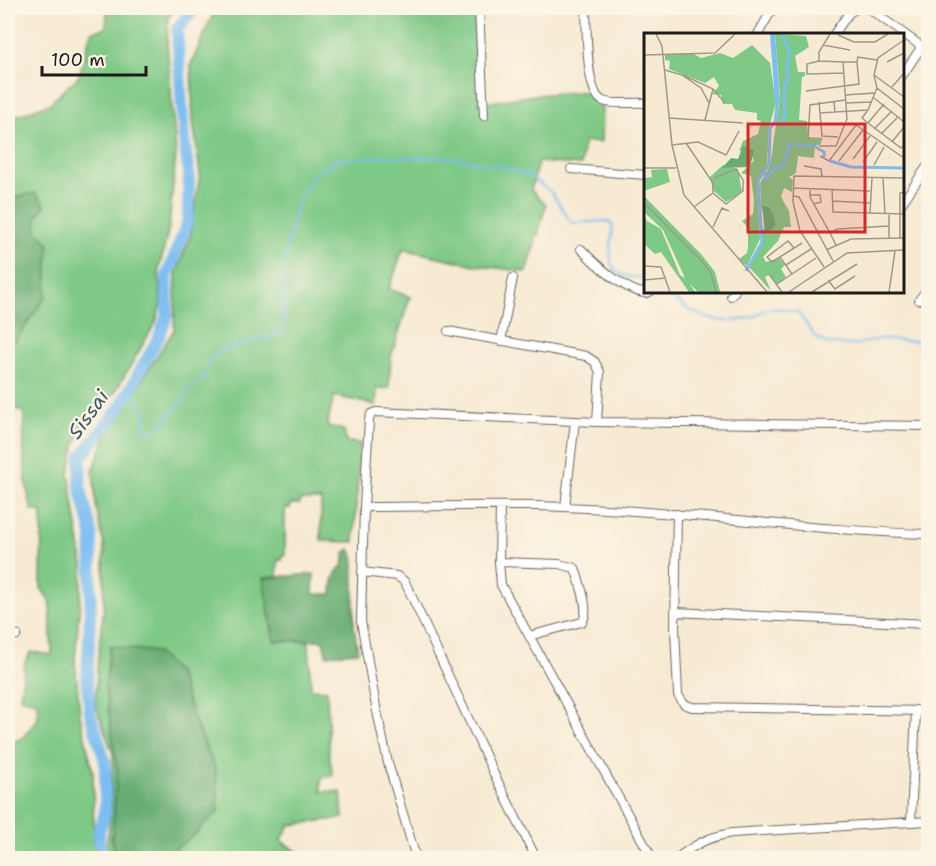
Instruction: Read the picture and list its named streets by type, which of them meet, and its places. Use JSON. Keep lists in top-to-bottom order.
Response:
{
  "water": ["Sissai"],
  "scale_bar": "100 m"
}
